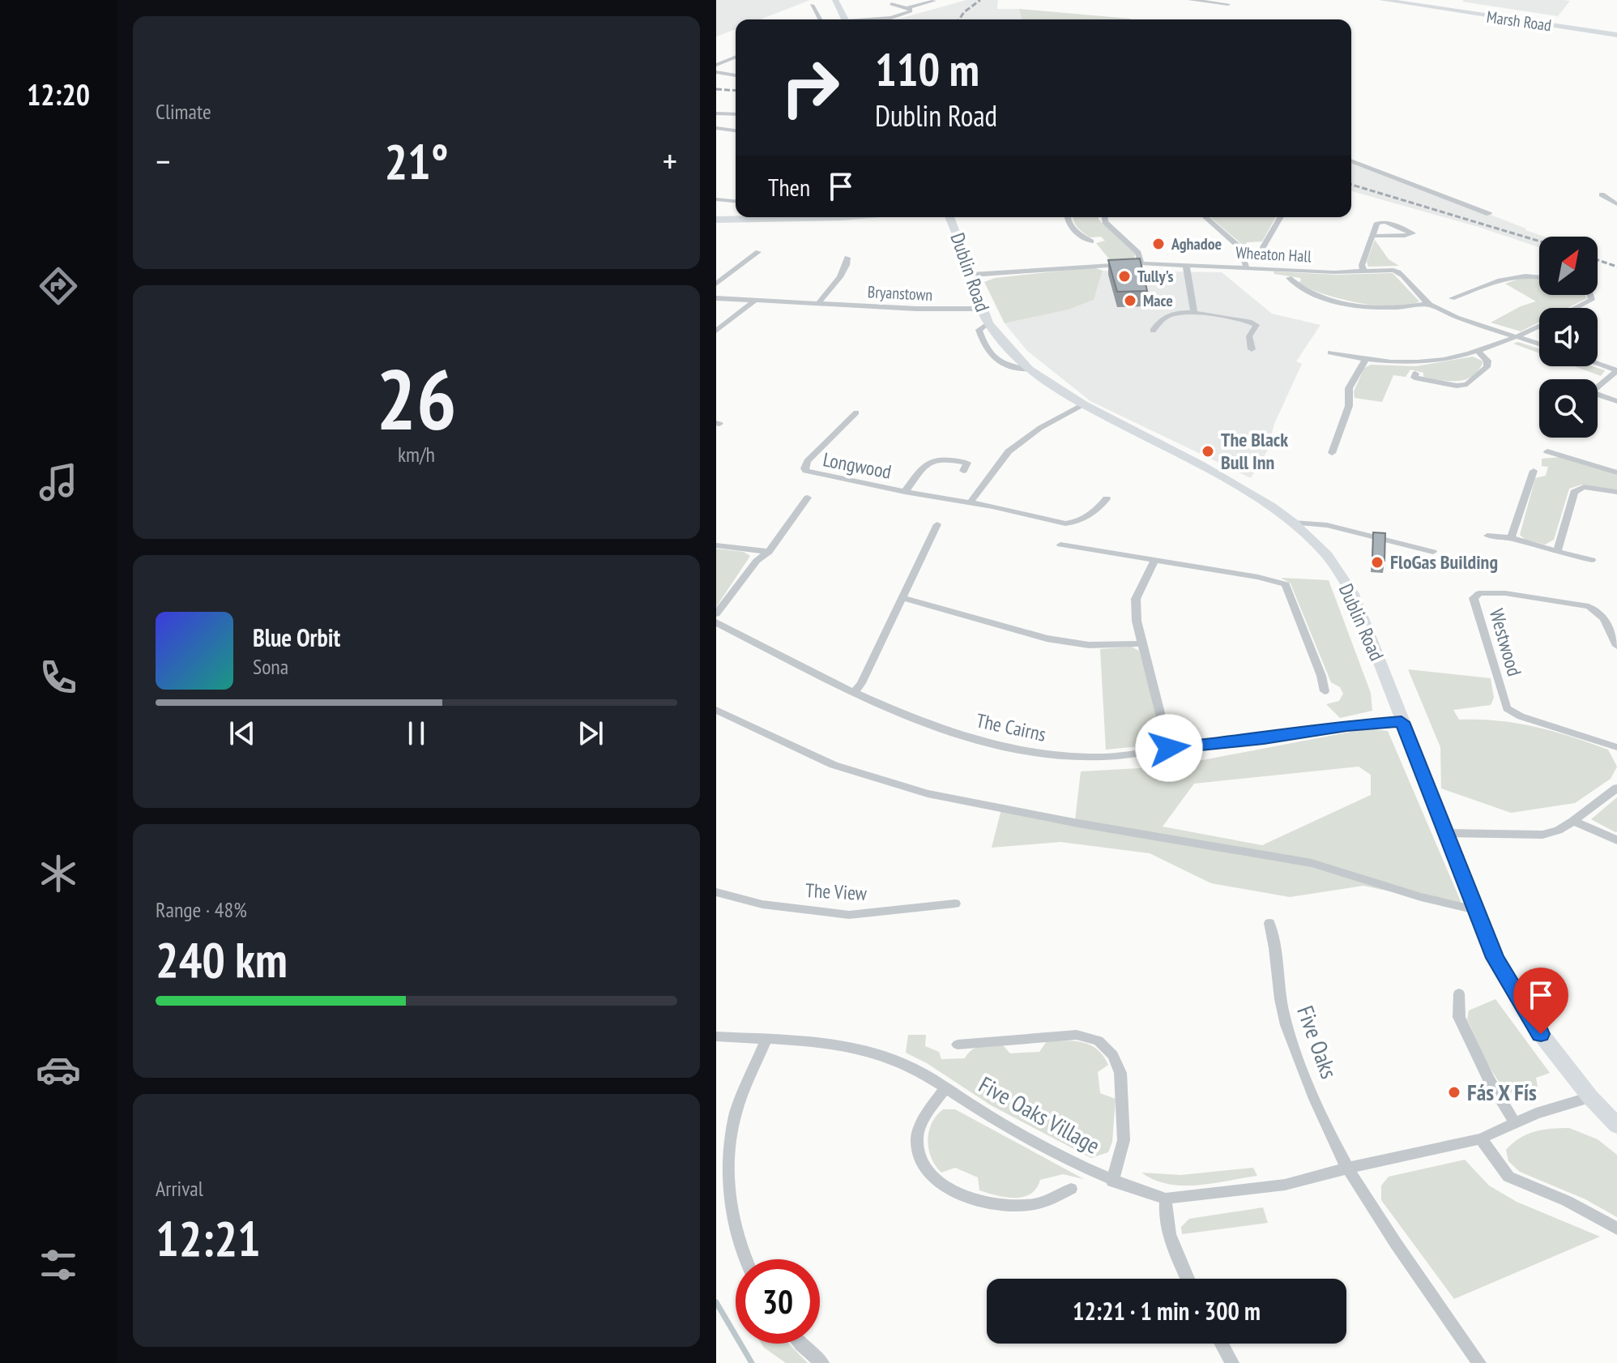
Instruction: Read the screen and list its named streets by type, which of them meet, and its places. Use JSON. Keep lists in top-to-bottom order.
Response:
{
  "streets": {
    "main road": ["Marsh Road", "Dublin Road"],
    "street": [
      "Wheaton Hall",
      "Bryanstown",
      "Longwood",
      "Westwood",
      "The Cairns",
      "The View",
      "Five Oaks",
      "Five Oaks Village"
    ]
  },
  "crossings": [
    ["Wheaton Hall", "Dublin Road"],
    ["Dublin Road", "Bryanstown"],
    ["Dublin Road", "The Cairns"]
  ],
  "places": [
    "Aghadoe",
    "Tully's",
    "Mace",
    "The Black Bull Inn",
    "FloGas Building",
    "Fás X Fís"
  ],
  "north": "top right",
  "page": {
    "tabs": "12:20",
    "tile": [
      "Climate",
      ["26", "km/h"],
      ["Range · 48%", "240 km"],
      ["Arrival", "12:21"]
    ],
    "turn": ["110 m", "Dublin Road"],
    "heat": ["−", "21°", "+"],
    "then": "Then",
    "song": ["Blue Orbit", "Sona"],
    "limit": "30",
    "trip": "12:21 · 1 min · 300 m"
  }
}
